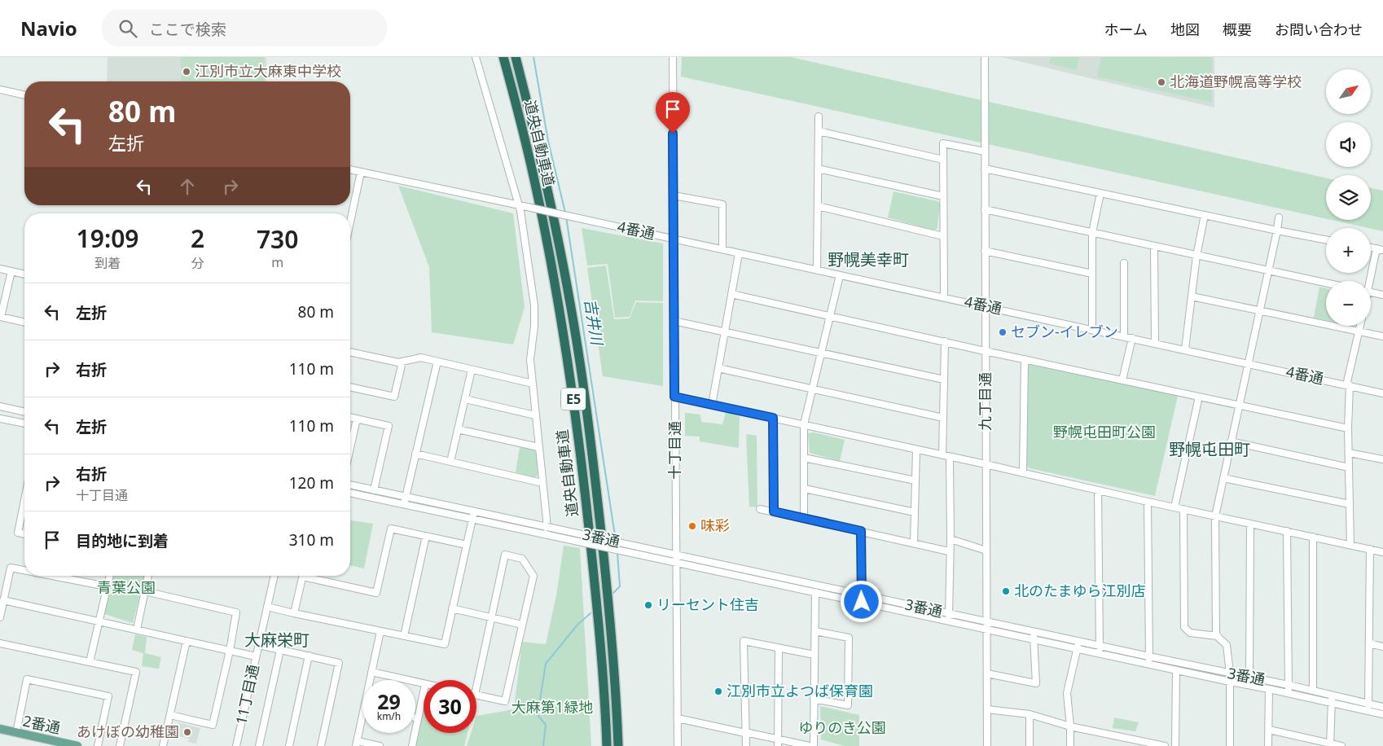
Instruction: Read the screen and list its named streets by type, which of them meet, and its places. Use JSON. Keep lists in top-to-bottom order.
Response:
{
  "streets": {
    "highway": ["道央自動車道", "E5"],
    "main road": ["2番通"],
    "street": [
      "4番通",
      "九丁目通",
      "十丁目通",
      "3番通",
      "11丁目通"
    ]
  },
  "crossings": [
    ["4番通", "九丁目通"],
    ["4番通", "十丁目通"],
    ["九丁目通", "3番通"],
    ["十丁目通", "3番通"]
  ],
  "districts": ["野幌美幸町", "野幌屯田町", "大麻栄町"],
  "water": ["吉井川"],
  "parks": [
    "野幌屯田町公園",
    "青葉公園",
    "大麻第1緑地",
    "ゆりのき公園"
  ],
  "places": [
    "江別市立大麻東中学校",
    "北海道野幌高等学校",
    "セブン-イレブン",
    "味彩",
    "北のたまゆら江別店",
    "リーセント住吉",
    "江別市立よつば保育園",
    "あけぼの幼稚園"
  ],
  "north": "top right",
  "page": {
    "header": "Navio",
    "search": "ここで検索",
    "nav": [
      "ホーム",
      "地図",
      "概要",
      "お問い合わせ"
    ],
    "map_buttons": ["+", "−"],
    "turn": ["80 m", "左折"],
    "eta": [
      "19:09",
      "到着",
      "2",
      "分",
      "730",
      "m"
    ],
    "list": [
      {
        "name": "左折",
        "value": "80 m"
      },
      {
        "name": "右折",
        "value": "110 m"
      },
      {
        "name": "左折",
        "value": "110 m"
      },
      {
        "name": "右折",
        "note": "十丁目通",
        "value": "120 m"
      },
      {
        "name": "目的地に到着",
        "value": "310 m"
      }
    ],
    "speed": "29 km/h",
    "limit": "30"
  }
}
